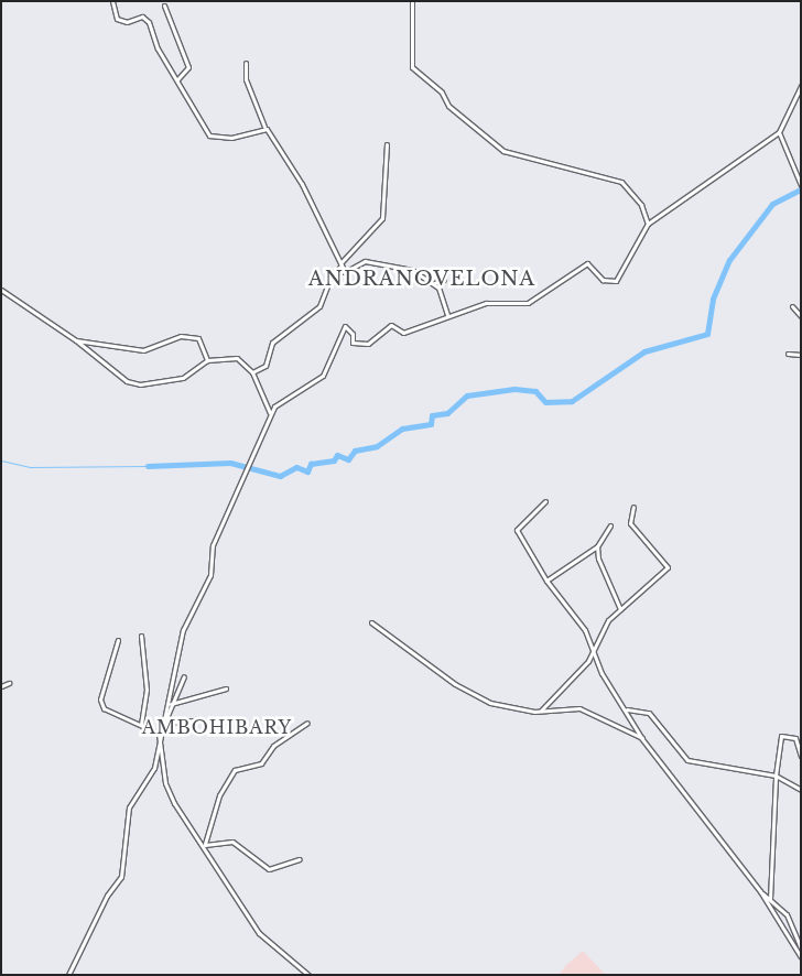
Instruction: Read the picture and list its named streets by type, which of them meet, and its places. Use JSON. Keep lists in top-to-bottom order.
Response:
{
  "districts": ["ANDRANOVELONA", "AMBOHIBARY"]
}
